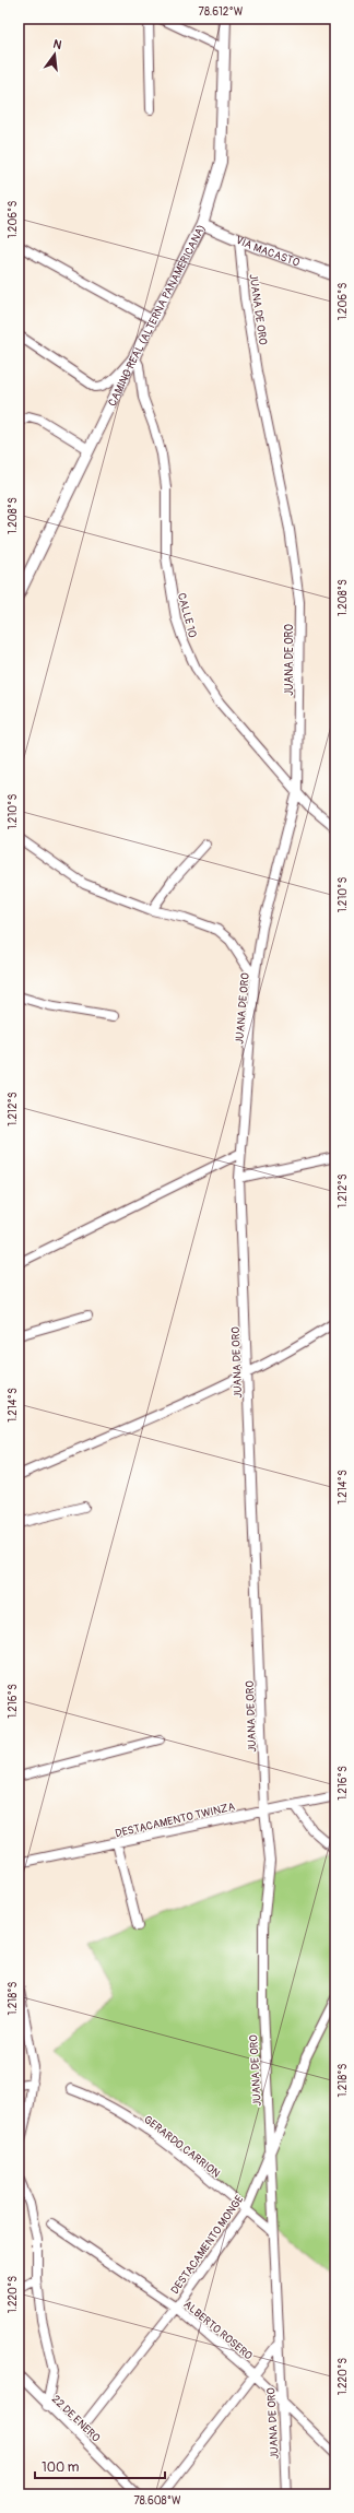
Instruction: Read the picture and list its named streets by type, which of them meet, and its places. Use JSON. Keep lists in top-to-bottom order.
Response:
{
  "streets": {
    "street": [
      "VIA MACASTO",
      "JUANA DE ORO",
      "CAMINO REAL (ALTERNA PANAMERICANA)",
      "CALLE 10",
      "DESTACAMENTO TWINZA",
      "GERARDO CARRION",
      "DESTACAMENTO MONGE",
      "ALBERTO ROSERO",
      "22 DE ENERO"
    ]
  },
  "crossings": [
    ["VIA MACASTO", "JUANA DE ORO"],
    ["VIA MACASTO", "CAMINO REAL (ALTERNA PANAMERICANA)"],
    ["JUANA DE ORO", "CALLE 10"],
    ["JUANA DE ORO", "DESTACAMENTO TWINZA"],
    ["JUANA DE ORO", "GERARDO CARRION"],
    ["JUANA DE ORO", "DESTACAMENTO MONGE"],
    ["JUANA DE ORO", "ALBERTO ROSERO"],
    ["CAMINO REAL (ALTERNA PANAMERICANA)", "CALLE 10"],
    ["GERARDO CARRION", "DESTACAMENTO MONGE"],
    ["DESTACAMENTO MONGE", "ALBERTO ROSERO"],
    ["DESTACAMENTO MONGE", "22 DE ENERO"]
  ],
  "scale_bar": "100 m",
  "north": "top",
  "coordinates": [
    "78.612°W",
    "1.206°S",
    "1.208°S",
    "1.210°S",
    "1.212°S",
    "1.214°S",
    "1.216°S",
    "1.218°S",
    "1.220°S",
    "78.608°W"
  ]
}
